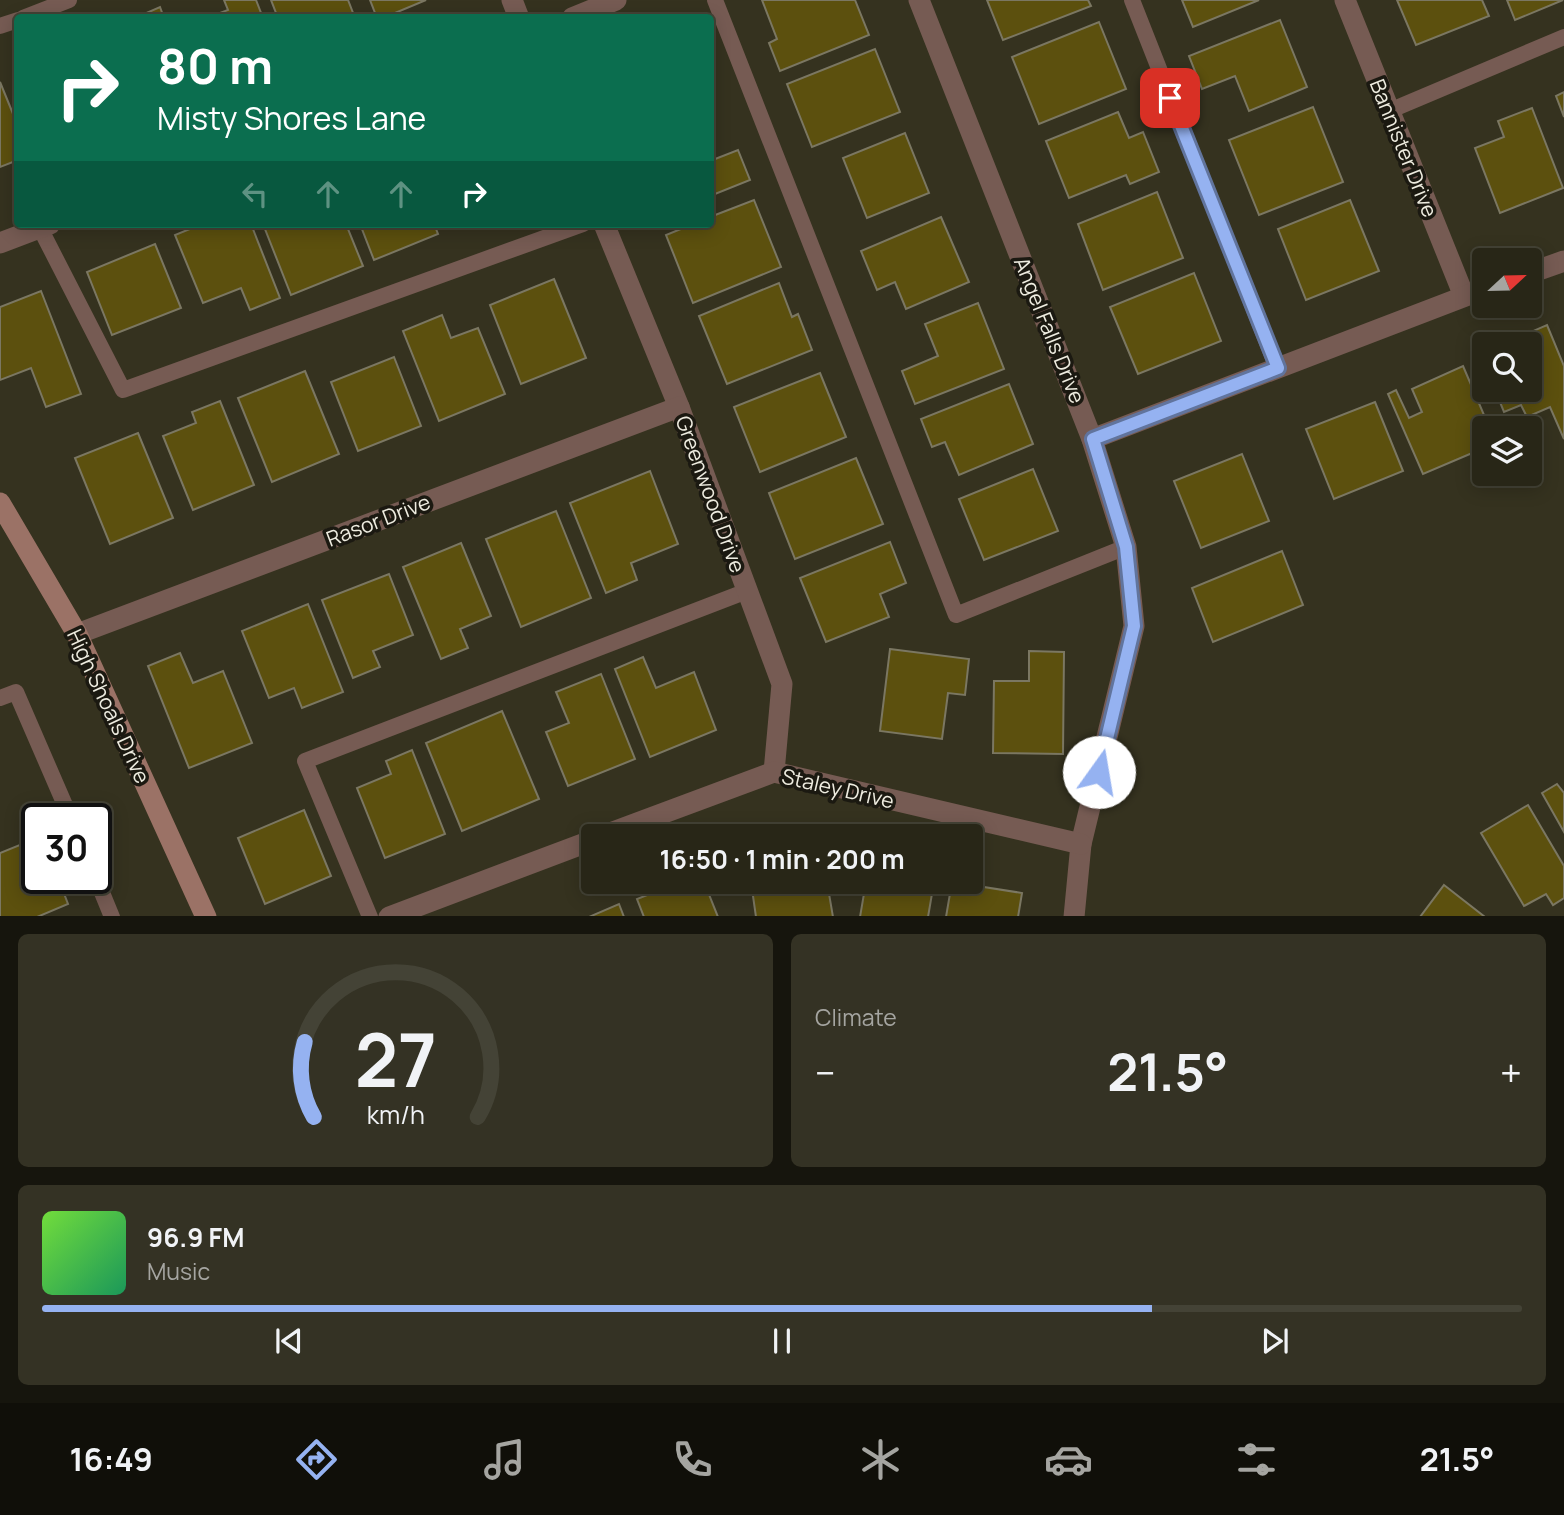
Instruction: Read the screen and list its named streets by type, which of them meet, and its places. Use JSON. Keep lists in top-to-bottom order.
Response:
{
  "streets": {
    "street": [
      "Bannister Drive",
      "Angel Falls Drive",
      "Greenwood Drive",
      "Rasor Drive",
      "High Shoals Drive",
      "Staley Drive"
    ]
  },
  "crossings": [
    ["Angel Falls Drive", "Staley Drive"],
    ["Greenwood Drive", "Rasor Drive"],
    ["Greenwood Drive", "Staley Drive"],
    ["Rasor Drive", "High Shoals Drive"]
  ],
  "north": "right",
  "page": {
    "turn": ["80 m", "Misty Shores Lane"],
    "limit": "30",
    "trip": "16:50 · 1 min · 200 m",
    "tile": "Climate",
    "heat": ["−", "21.5°", "+"],
    "song": ["96.9 FM", "Music"],
    "tabs": ["16:49", "21.5°"],
    "gauge": ["27", "km/h"]
  }
}
